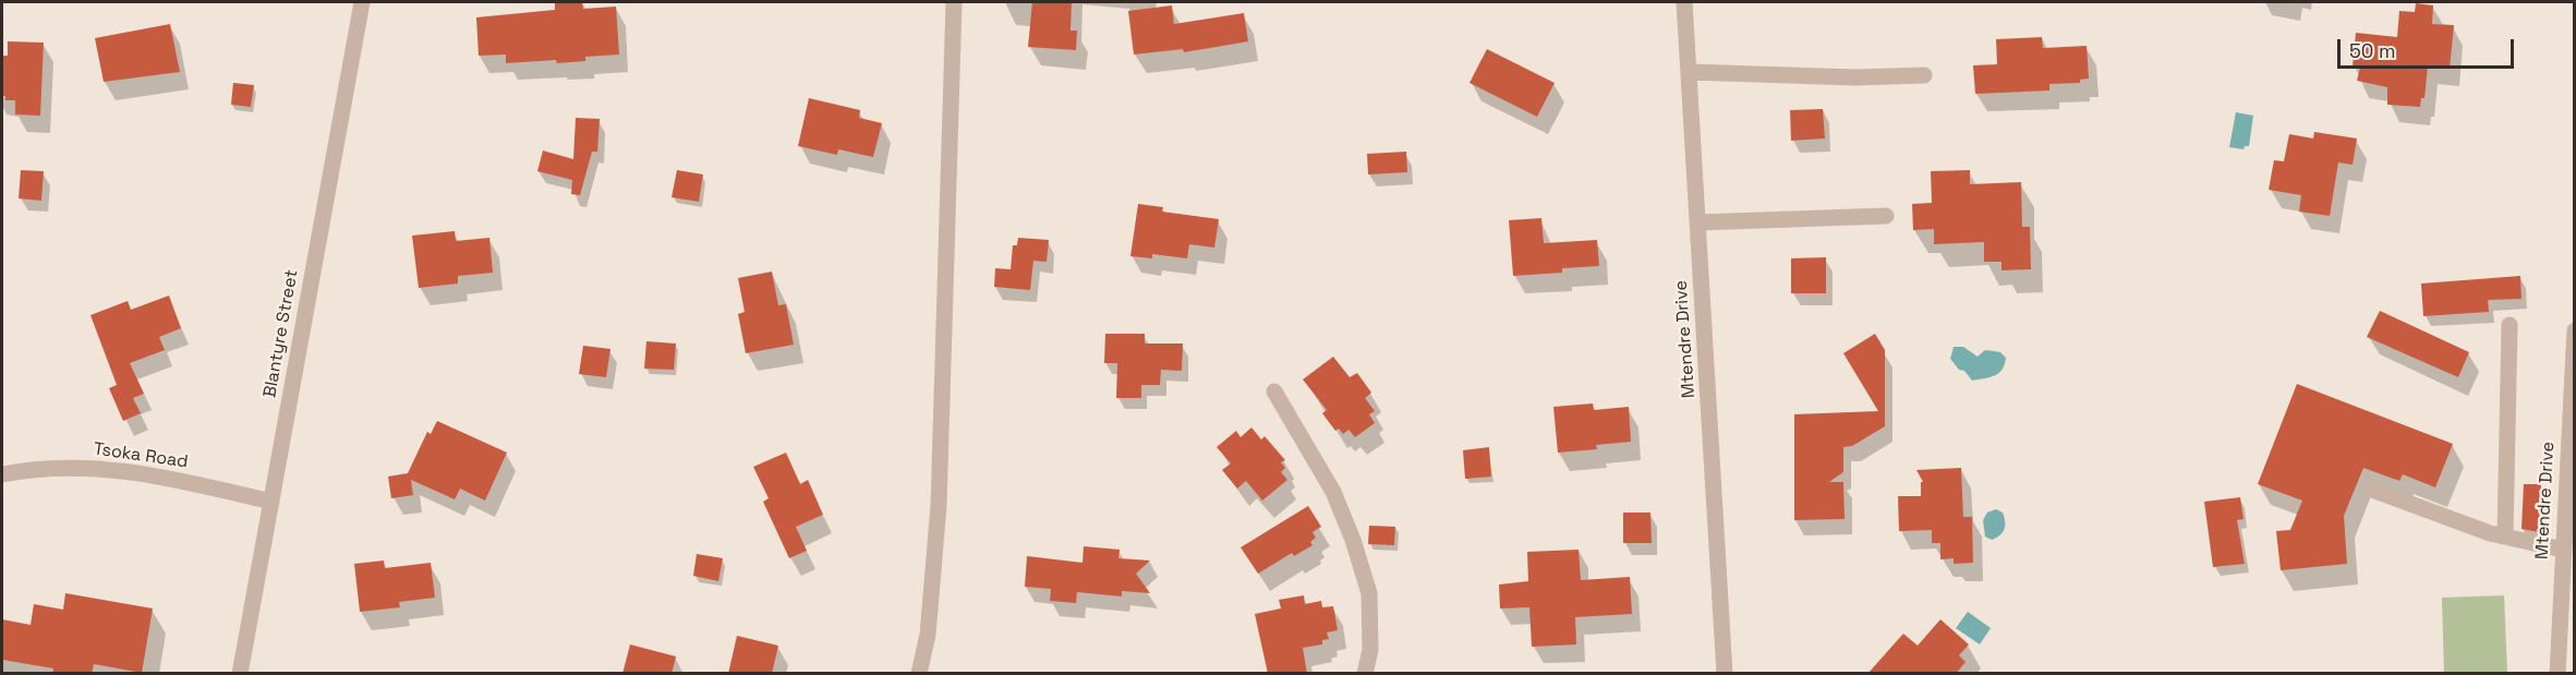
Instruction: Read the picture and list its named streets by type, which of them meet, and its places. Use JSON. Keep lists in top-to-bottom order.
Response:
{
  "streets": {
    "street": ["Blantyre Street", "Mtendre Drive", "Tsoka Road"]
  },
  "crossings": [
    ["Blantyre Street", "Tsoka Road"]
  ],
  "scale_bar": "50 m"
}
